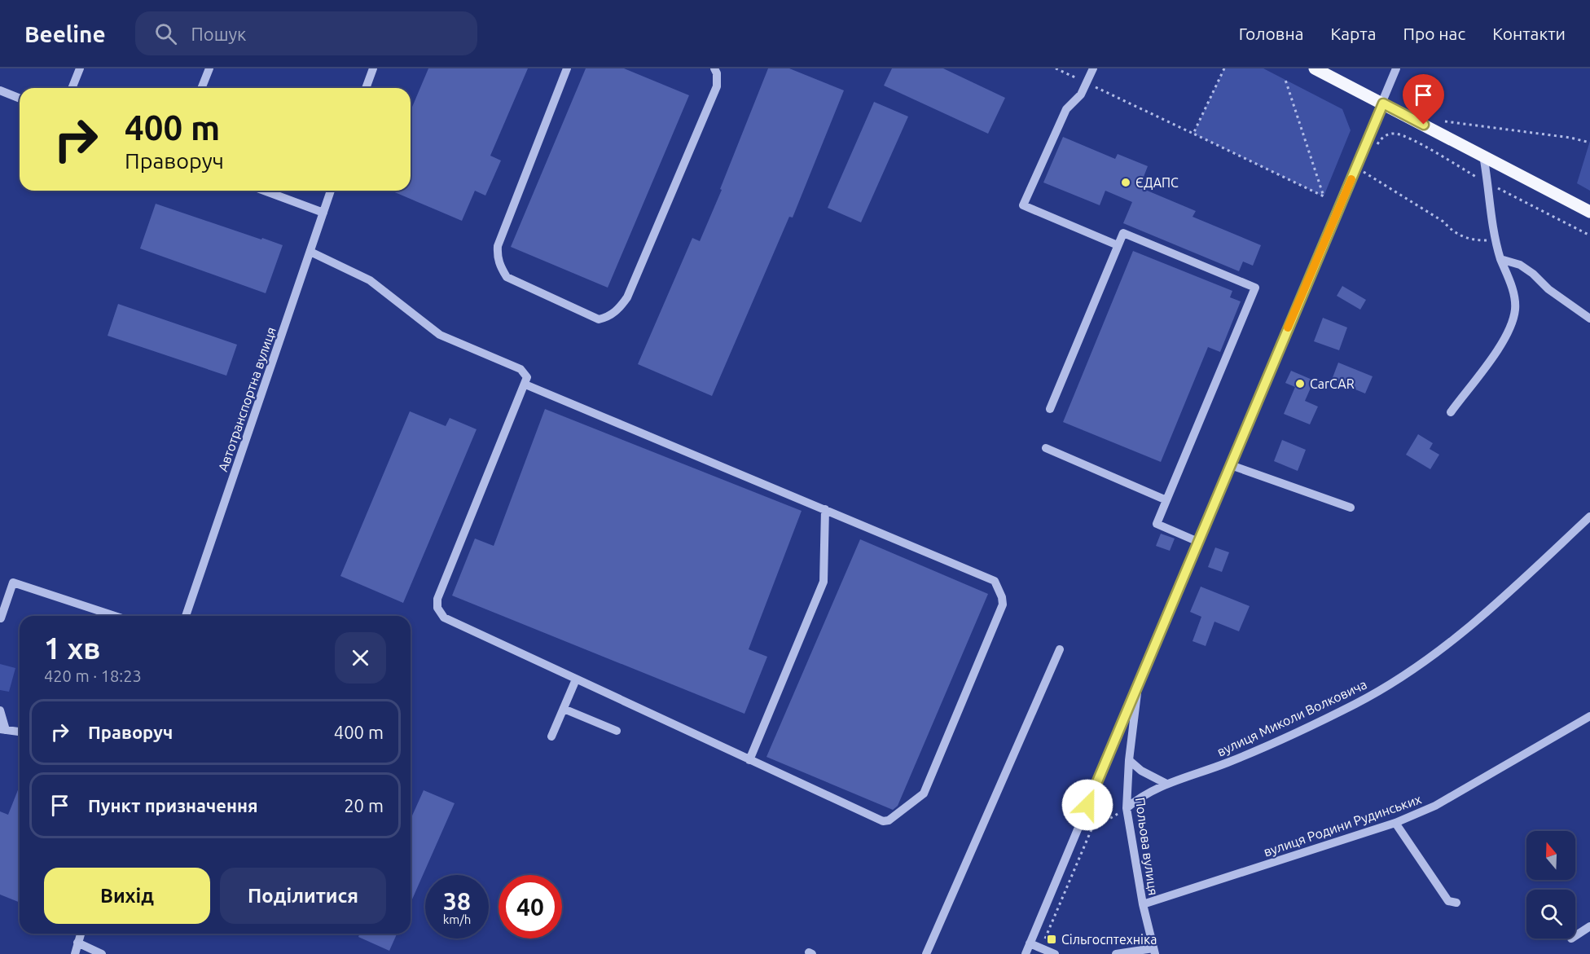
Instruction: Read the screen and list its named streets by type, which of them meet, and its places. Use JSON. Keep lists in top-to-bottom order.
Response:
{
  "streets": {
    "street": [
      "Автотранспортна вулиця",
      "вулиця Миколи Волковича",
      "вулиця Родини Рудинських",
      "Польова вулиця"
    ]
  },
  "crossings": [
    ["вулиця Миколи Волковича", "Польова вулиця"],
    ["вулиця Родини Рудинських", "Польова вулиця"]
  ],
  "places": {
    "other": ["ЄДАПС", "CarCAR"],
    "transit": ["Сільгосптехніка"]
  },
  "north": "top",
  "page": {
    "header": "Beeline",
    "search": "Пошук",
    "nav": [
      "Головна",
      "Карта",
      "Про нас",
      "Контакти"
    ],
    "turn": ["400 m", "Праворуч"],
    "heading": ["1 хв", "420 m · 18:23"],
    "list": [
      {
        "name": "Праворуч",
        "value": "400 m"
      },
      {
        "name": "Пункт призначення",
        "value": "20 m"
      }
    ],
    "buttons": ["Вихід", "Поділитися"],
    "speed": "38 km/h",
    "limit": "40"
  }
}
